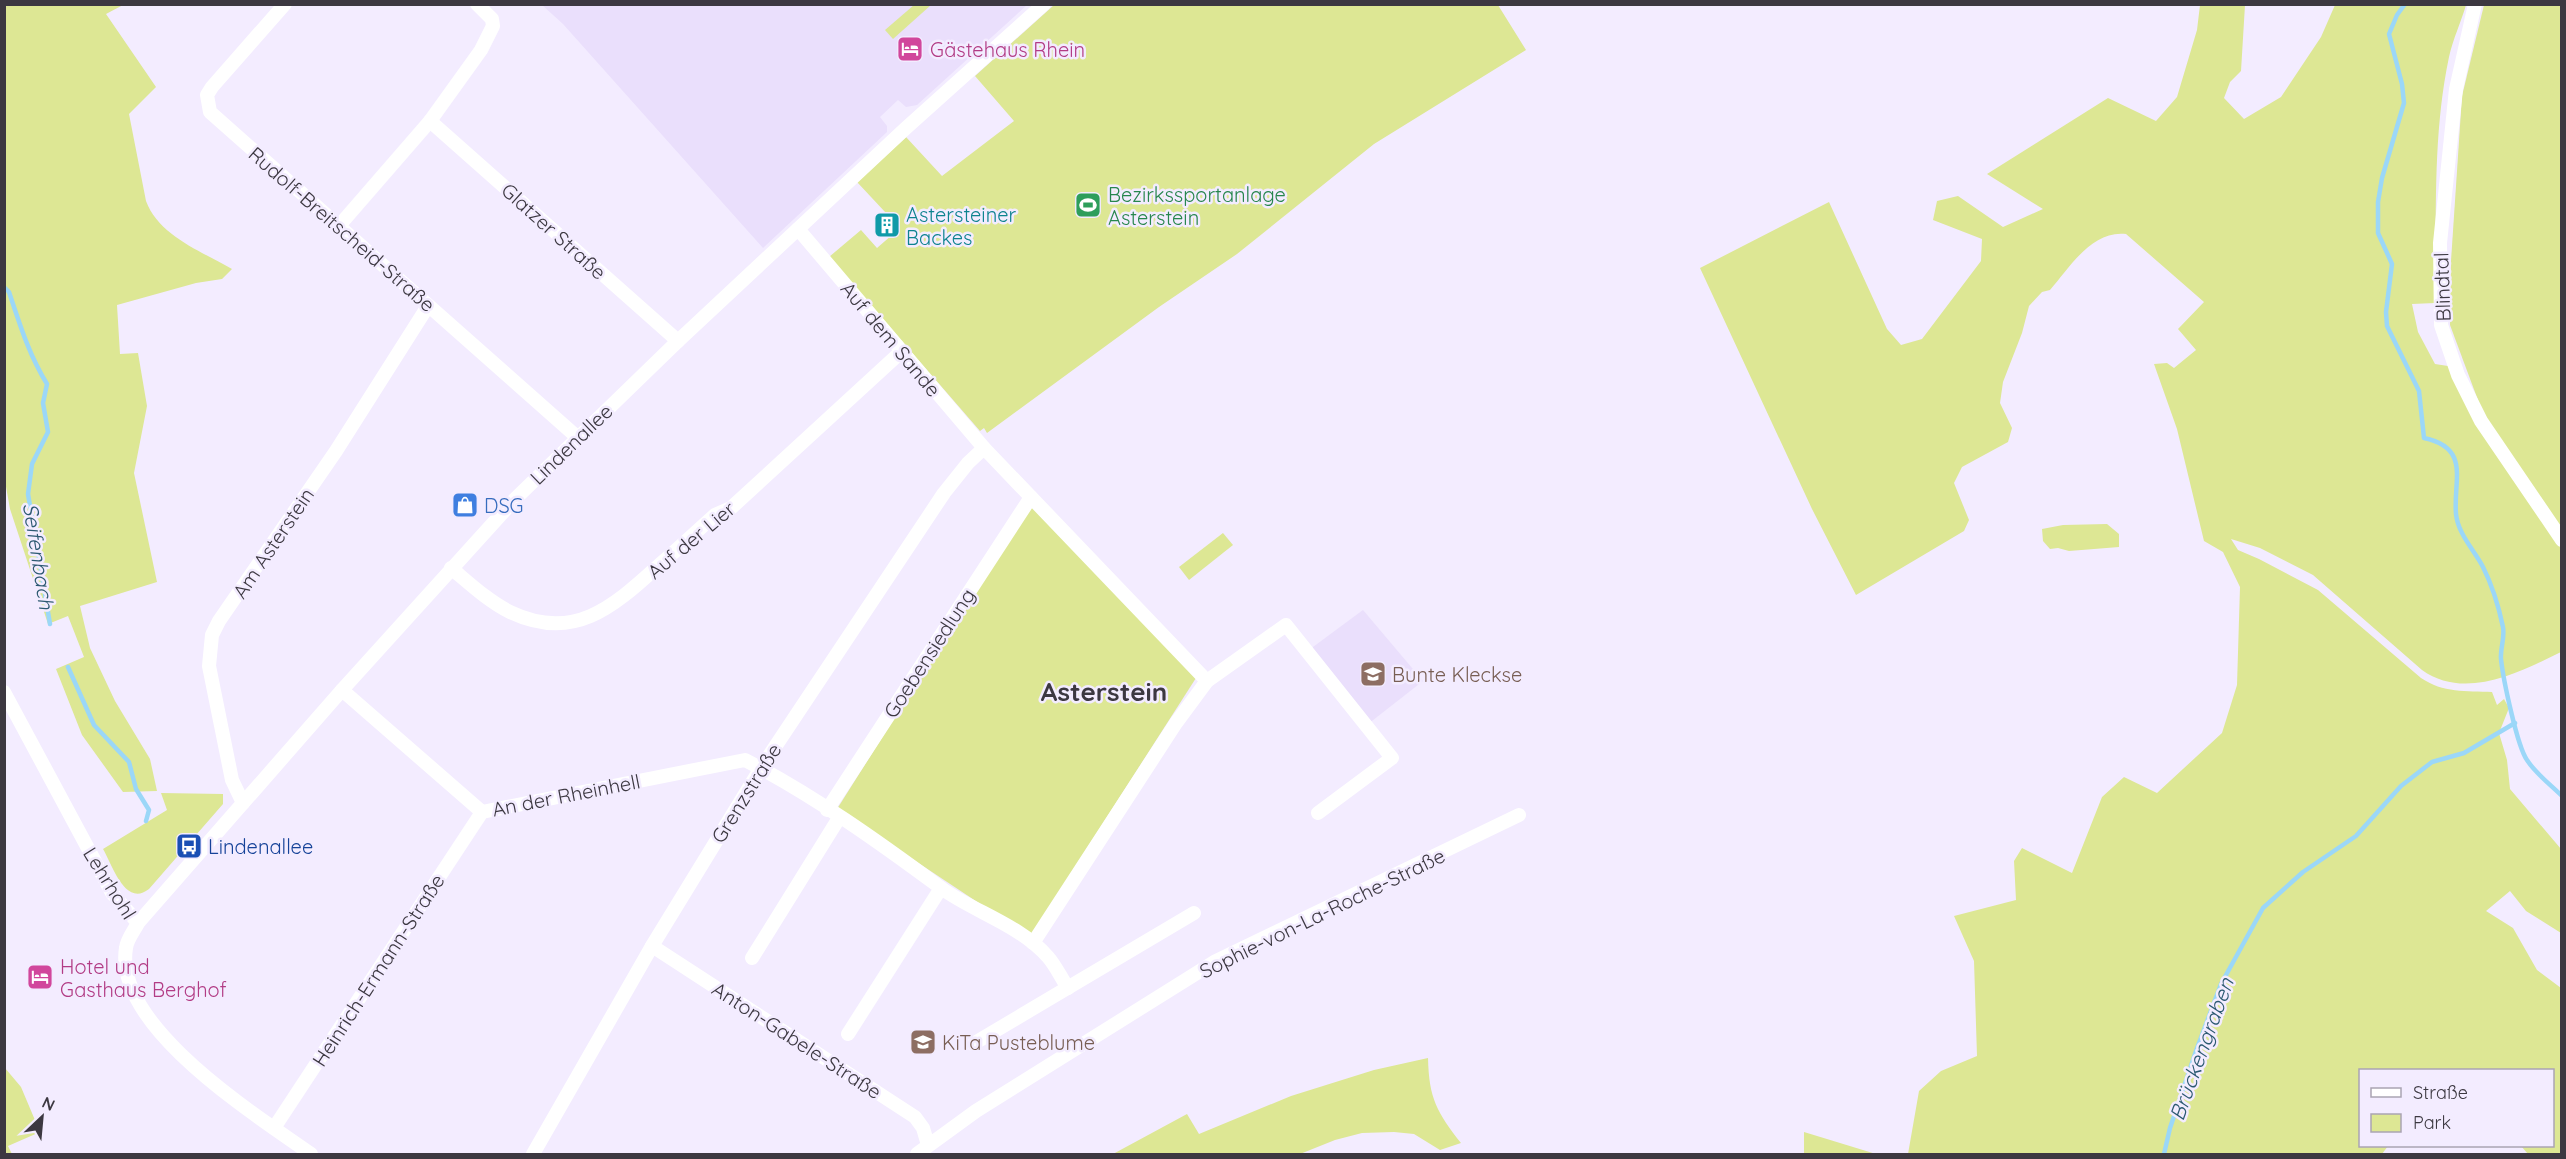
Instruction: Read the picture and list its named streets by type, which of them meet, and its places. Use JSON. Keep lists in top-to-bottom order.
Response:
{
  "streets": {
    "street": [
      "Rudolf-Breitscheid-Straße",
      "Glatzer Straße",
      "Blindtal",
      "Auf dem Sande",
      "Lindenallee",
      "Auf der Lier",
      "Am Asterstein",
      "Goebensiedlung",
      "Grenzstraße",
      "An der Rheinhell",
      "Lehrhohl",
      "Sophie-von-La-Roche-Straße",
      "Heinrich-Ermann-Straße",
      "Anton-Gabele-Straße"
    ]
  },
  "crossings": [
    ["Rudolf-Breitscheid-Straße", "Lindenallee"],
    ["Rudolf-Breitscheid-Straße", "Am Asterstein"],
    ["Glatzer Straße", "Lindenallee"],
    ["Auf dem Sande", "Lindenallee"],
    ["Auf dem Sande", "Auf der Lier"],
    ["Auf dem Sande", "Grenzstraße"],
    ["Lindenallee", "Auf der Lier"],
    ["Lindenallee", "Am Asterstein"],
    ["Lindenallee", "An der Rheinhell"],
    ["Lindenallee", "Lehrhohl"],
    ["Grenzstraße", "An der Rheinhell"],
    ["Grenzstraße", "Anton-Gabele-Straße"],
    ["An der Rheinhell", "Heinrich-Ermann-Straße"],
    ["Lehrhohl", "Heinrich-Ermann-Straße"],
    ["Sophie-von-La-Roche-Straße", "Anton-Gabele-Straße"]
  ],
  "districts": ["Asterstein"],
  "water": ["Seifenbach", "Brückengraben"],
  "places": {
    "hotel": ["Gästehaus Rhein", "Hotel und Gasthaus Berghof"],
    "sports": ["Bezirkssportanlage Asterstein"],
    "building": ["Astersteiner Backes"],
    "shop": ["DSG"],
    "school or university": ["Bunte Kleckse", "KiTa Pusteblume"],
    "bus stop": ["Lindenallee"]
  },
  "legend": ["Straße", "Park"],
  "north": "top right"
}
